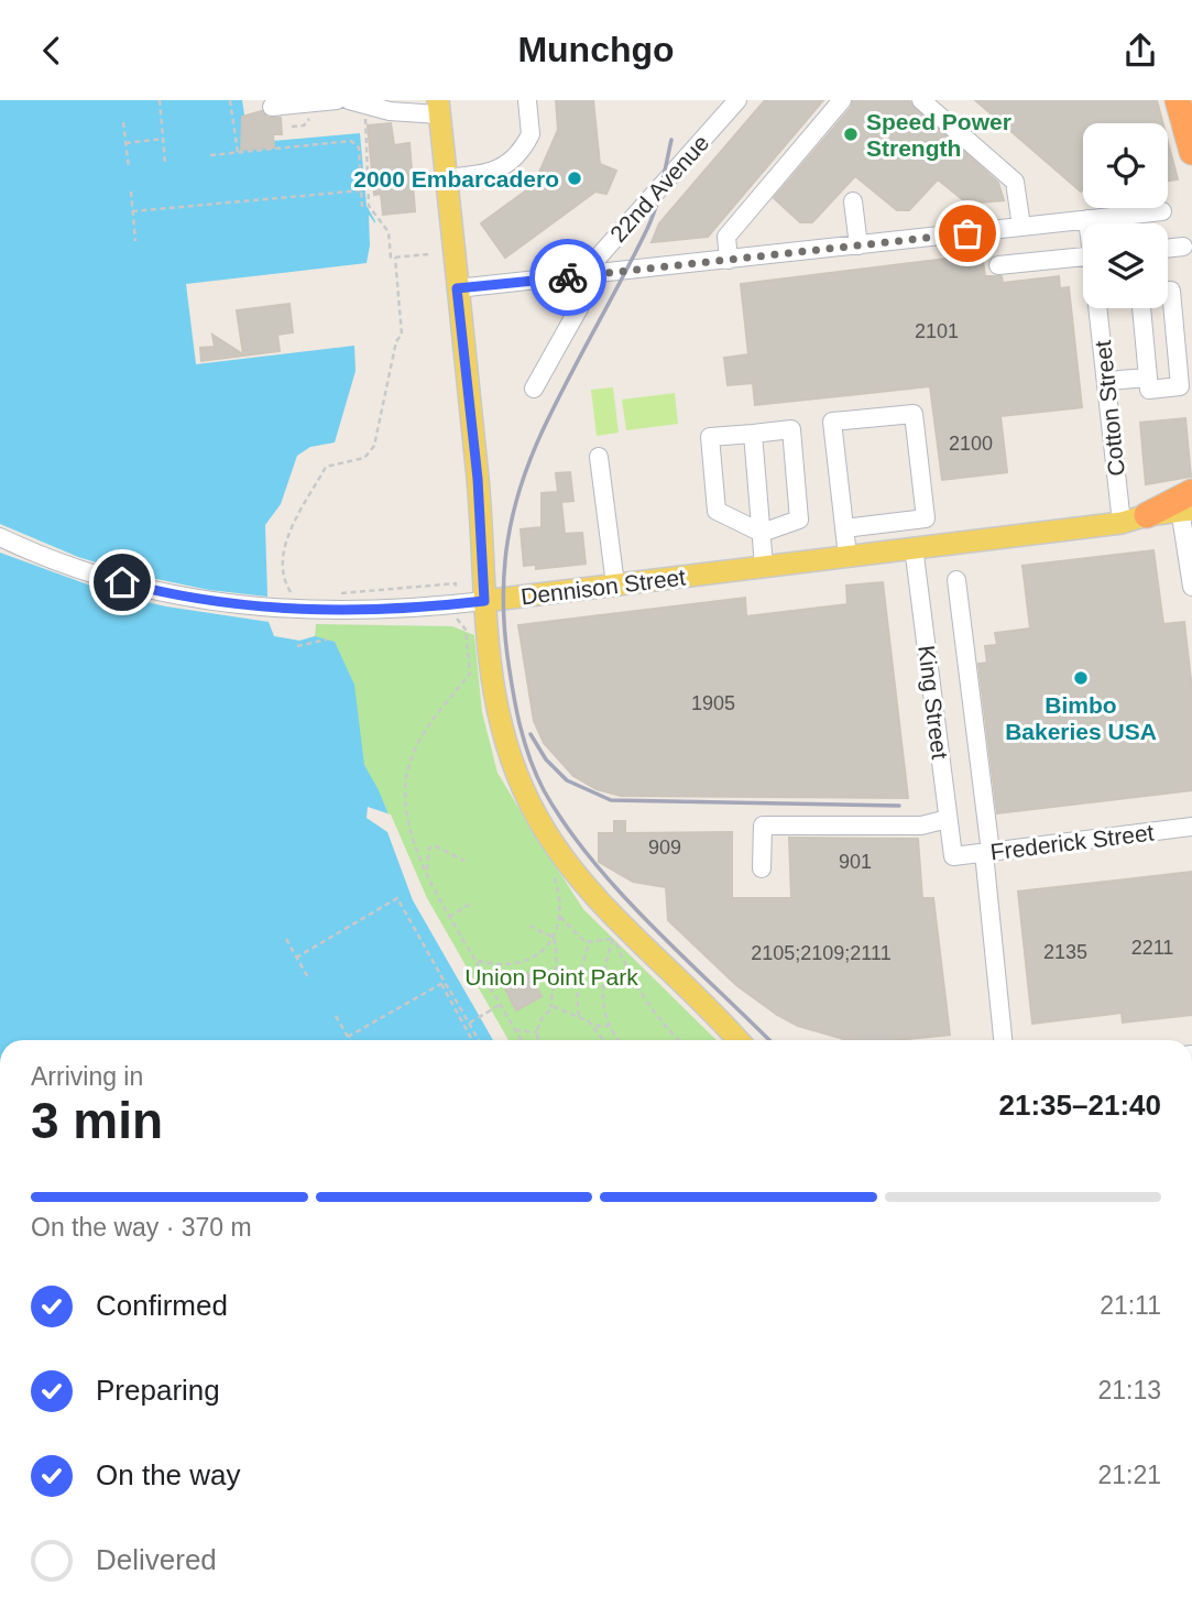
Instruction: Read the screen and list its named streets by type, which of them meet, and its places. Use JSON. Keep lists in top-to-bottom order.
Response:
{
  "streets": {
    "main road": ["Dennison Street"],
    "street": [
      "22nd Avenue",
      "Cotton Street",
      "King Street",
      "Frederick Street"
    ]
  },
  "crossings": [
    ["Cotton Street", "Dennison Street"],
    ["Dennison Street", "King Street"],
    ["King Street", "Frederick Street"]
  ],
  "parks": ["Union Point Park"],
  "places": ["Speed Power Strength", "2000 Embarcadero", "Bimbo Bakeries USA"],
  "house_numbers": [
    "2101",
    "2100",
    "1905",
    "909",
    "901",
    "2211",
    "2135",
    "2105;2109;2111"
  ],
  "page": {
    "header": "Munchgo",
    "heading": ["3 min", "Arriving in", "21:35–21:40"],
    "bar": "On the way · 370 m",
    "list": [
      ["Confirmed", "21:11"],
      ["Preparing", "21:13"],
      ["On the way", "21:21"],
      "Delivered"
    ]
  }
}
